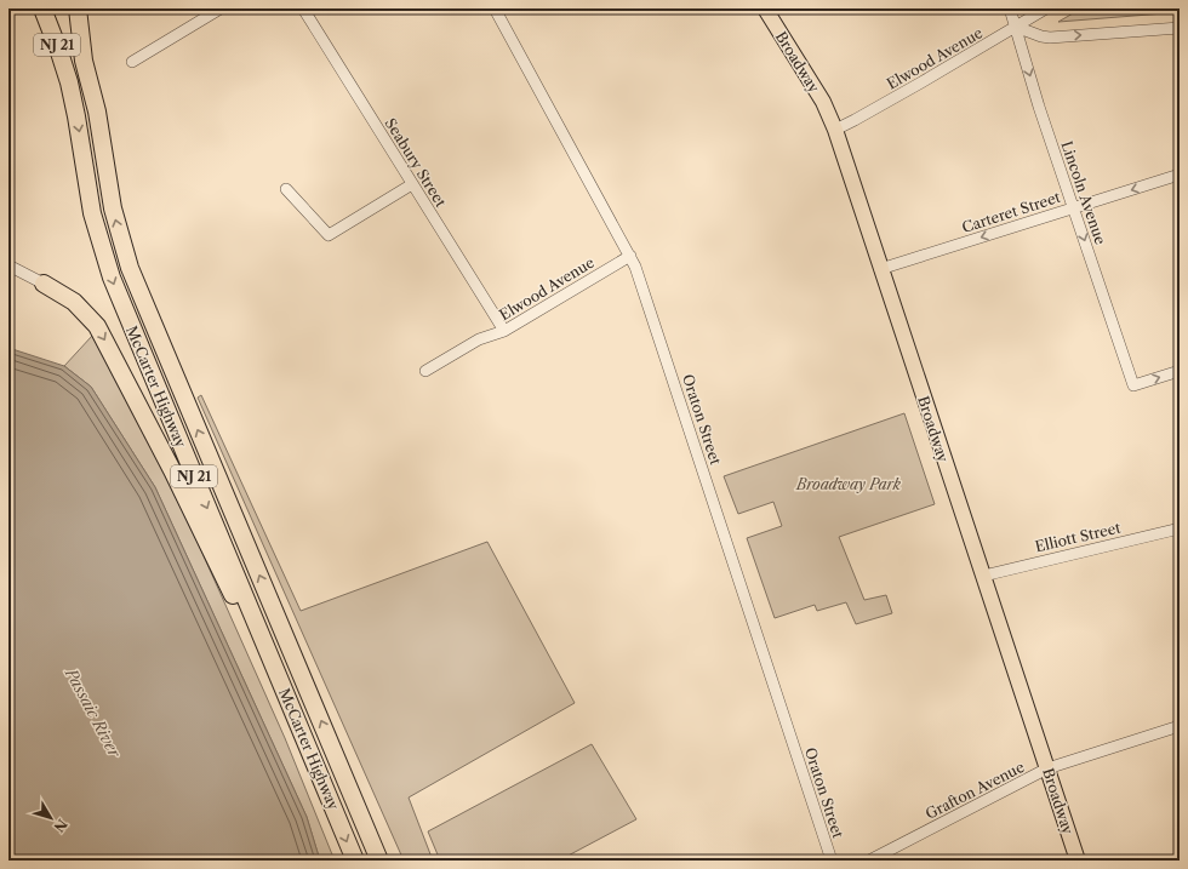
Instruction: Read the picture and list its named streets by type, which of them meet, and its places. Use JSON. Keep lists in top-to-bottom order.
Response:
{
  "streets": {
    "highway": ["NJ 21", "McCarter Highway"],
    "main road": ["Broadway"],
    "street": [
      "Elwood Avenue",
      "Seabury Street",
      "Lincoln Avenue",
      "Carteret Street",
      "Oraton Street",
      "Elliott Street",
      "Grafton Avenue"
    ]
  },
  "crossings": [
    ["Elwood Avenue", "Broadway"],
    ["Elwood Avenue", "Seabury Street"],
    ["Elwood Avenue", "Lincoln Avenue"],
    ["Elwood Avenue", "Oraton Street"],
    ["Broadway", "Carteret Street"],
    ["Broadway", "Elliott Street"],
    ["Broadway", "Grafton Avenue"],
    ["Lincoln Avenue", "Carteret Street"]
  ],
  "one_way": ["Lincoln Avenue", "Carteret Street"],
  "water": ["Passaic River"],
  "parks": ["Broadway Park"],
  "north": "bottom right"
}
